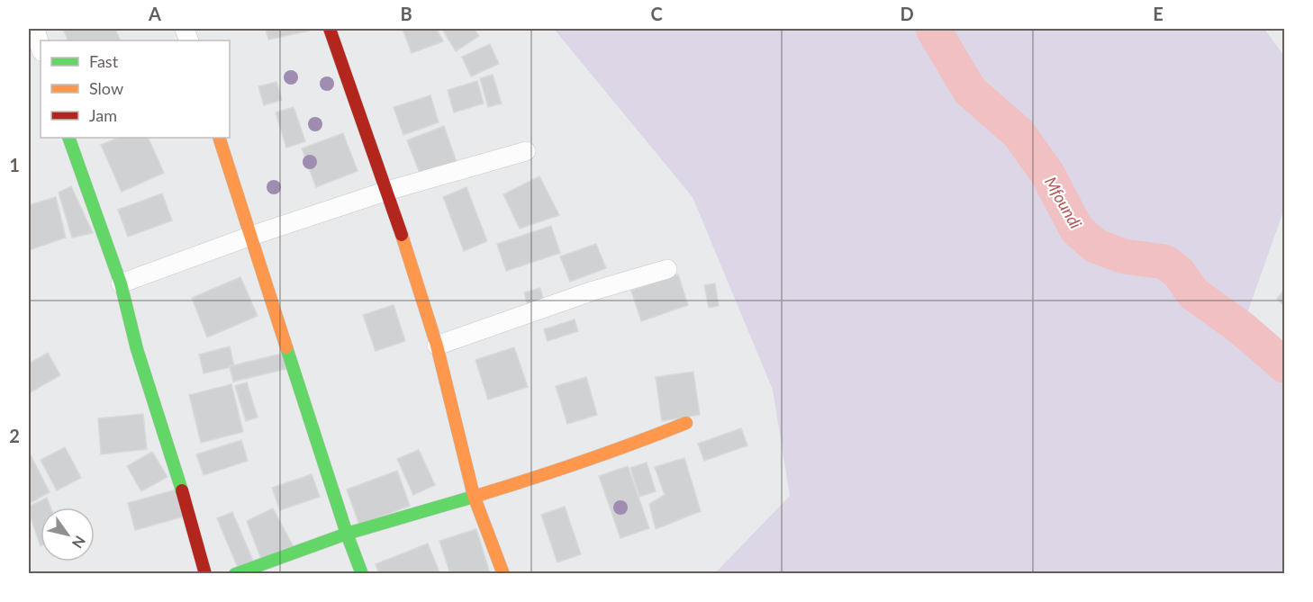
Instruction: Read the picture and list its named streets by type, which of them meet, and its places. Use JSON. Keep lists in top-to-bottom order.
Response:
{
  "water": ["Mfoundi"],
  "legend": ["Fast", "Slow", "Jam"],
  "north": "bottom right",
  "grid": {
    "columns": [
      "A",
      "B",
      "C",
      "D",
      "E"
    ],
    "rows": ["1", "2"]
  }
}
